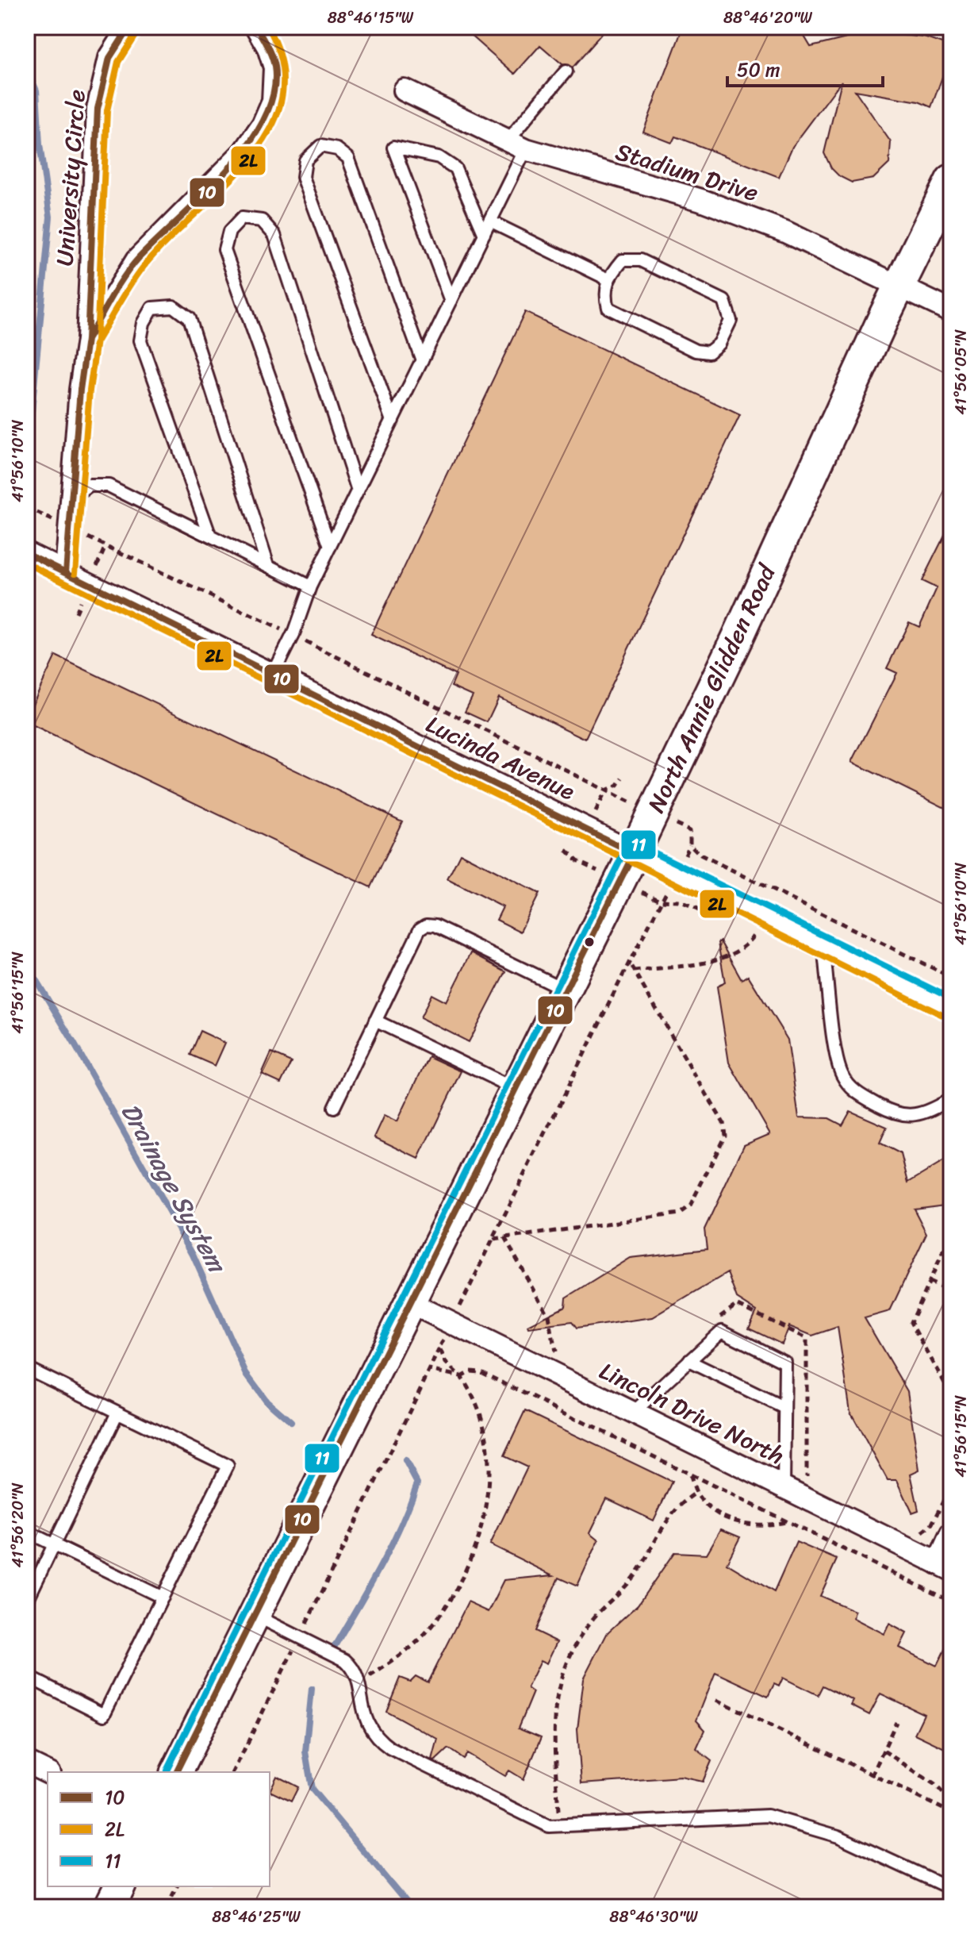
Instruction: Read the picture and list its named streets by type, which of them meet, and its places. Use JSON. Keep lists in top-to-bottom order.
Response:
{
  "streets": {
    "main road": ["North Annie Glidden Road"],
    "street": [
      "Stadium Drive",
      "University Circle",
      "Lucinda Avenue",
      "Lincoln Drive North"
    ]
  },
  "crossings": [
    ["Stadium Drive", "North Annie Glidden Road"],
    ["University Circle", "Lucinda Avenue"],
    ["North Annie Glidden Road", "Lucinda Avenue"],
    ["North Annie Glidden Road", "Lincoln Drive North"]
  ],
  "water": ["Drainage System"],
  "lines": ["transit line 10", "transit line 2L", "transit line 11"],
  "legend": ["10", "2L", "11"],
  "scale_bar": "50 m",
  "coordinates": [
    "88°46'15\"W",
    "88°46'20\"W",
    "41°56'05\"N",
    "41°56'10\"N",
    "41°56'15\"N",
    "41°56'20\"N",
    "88°46'25\"W",
    "88°46'30\"W"
  ]
}
